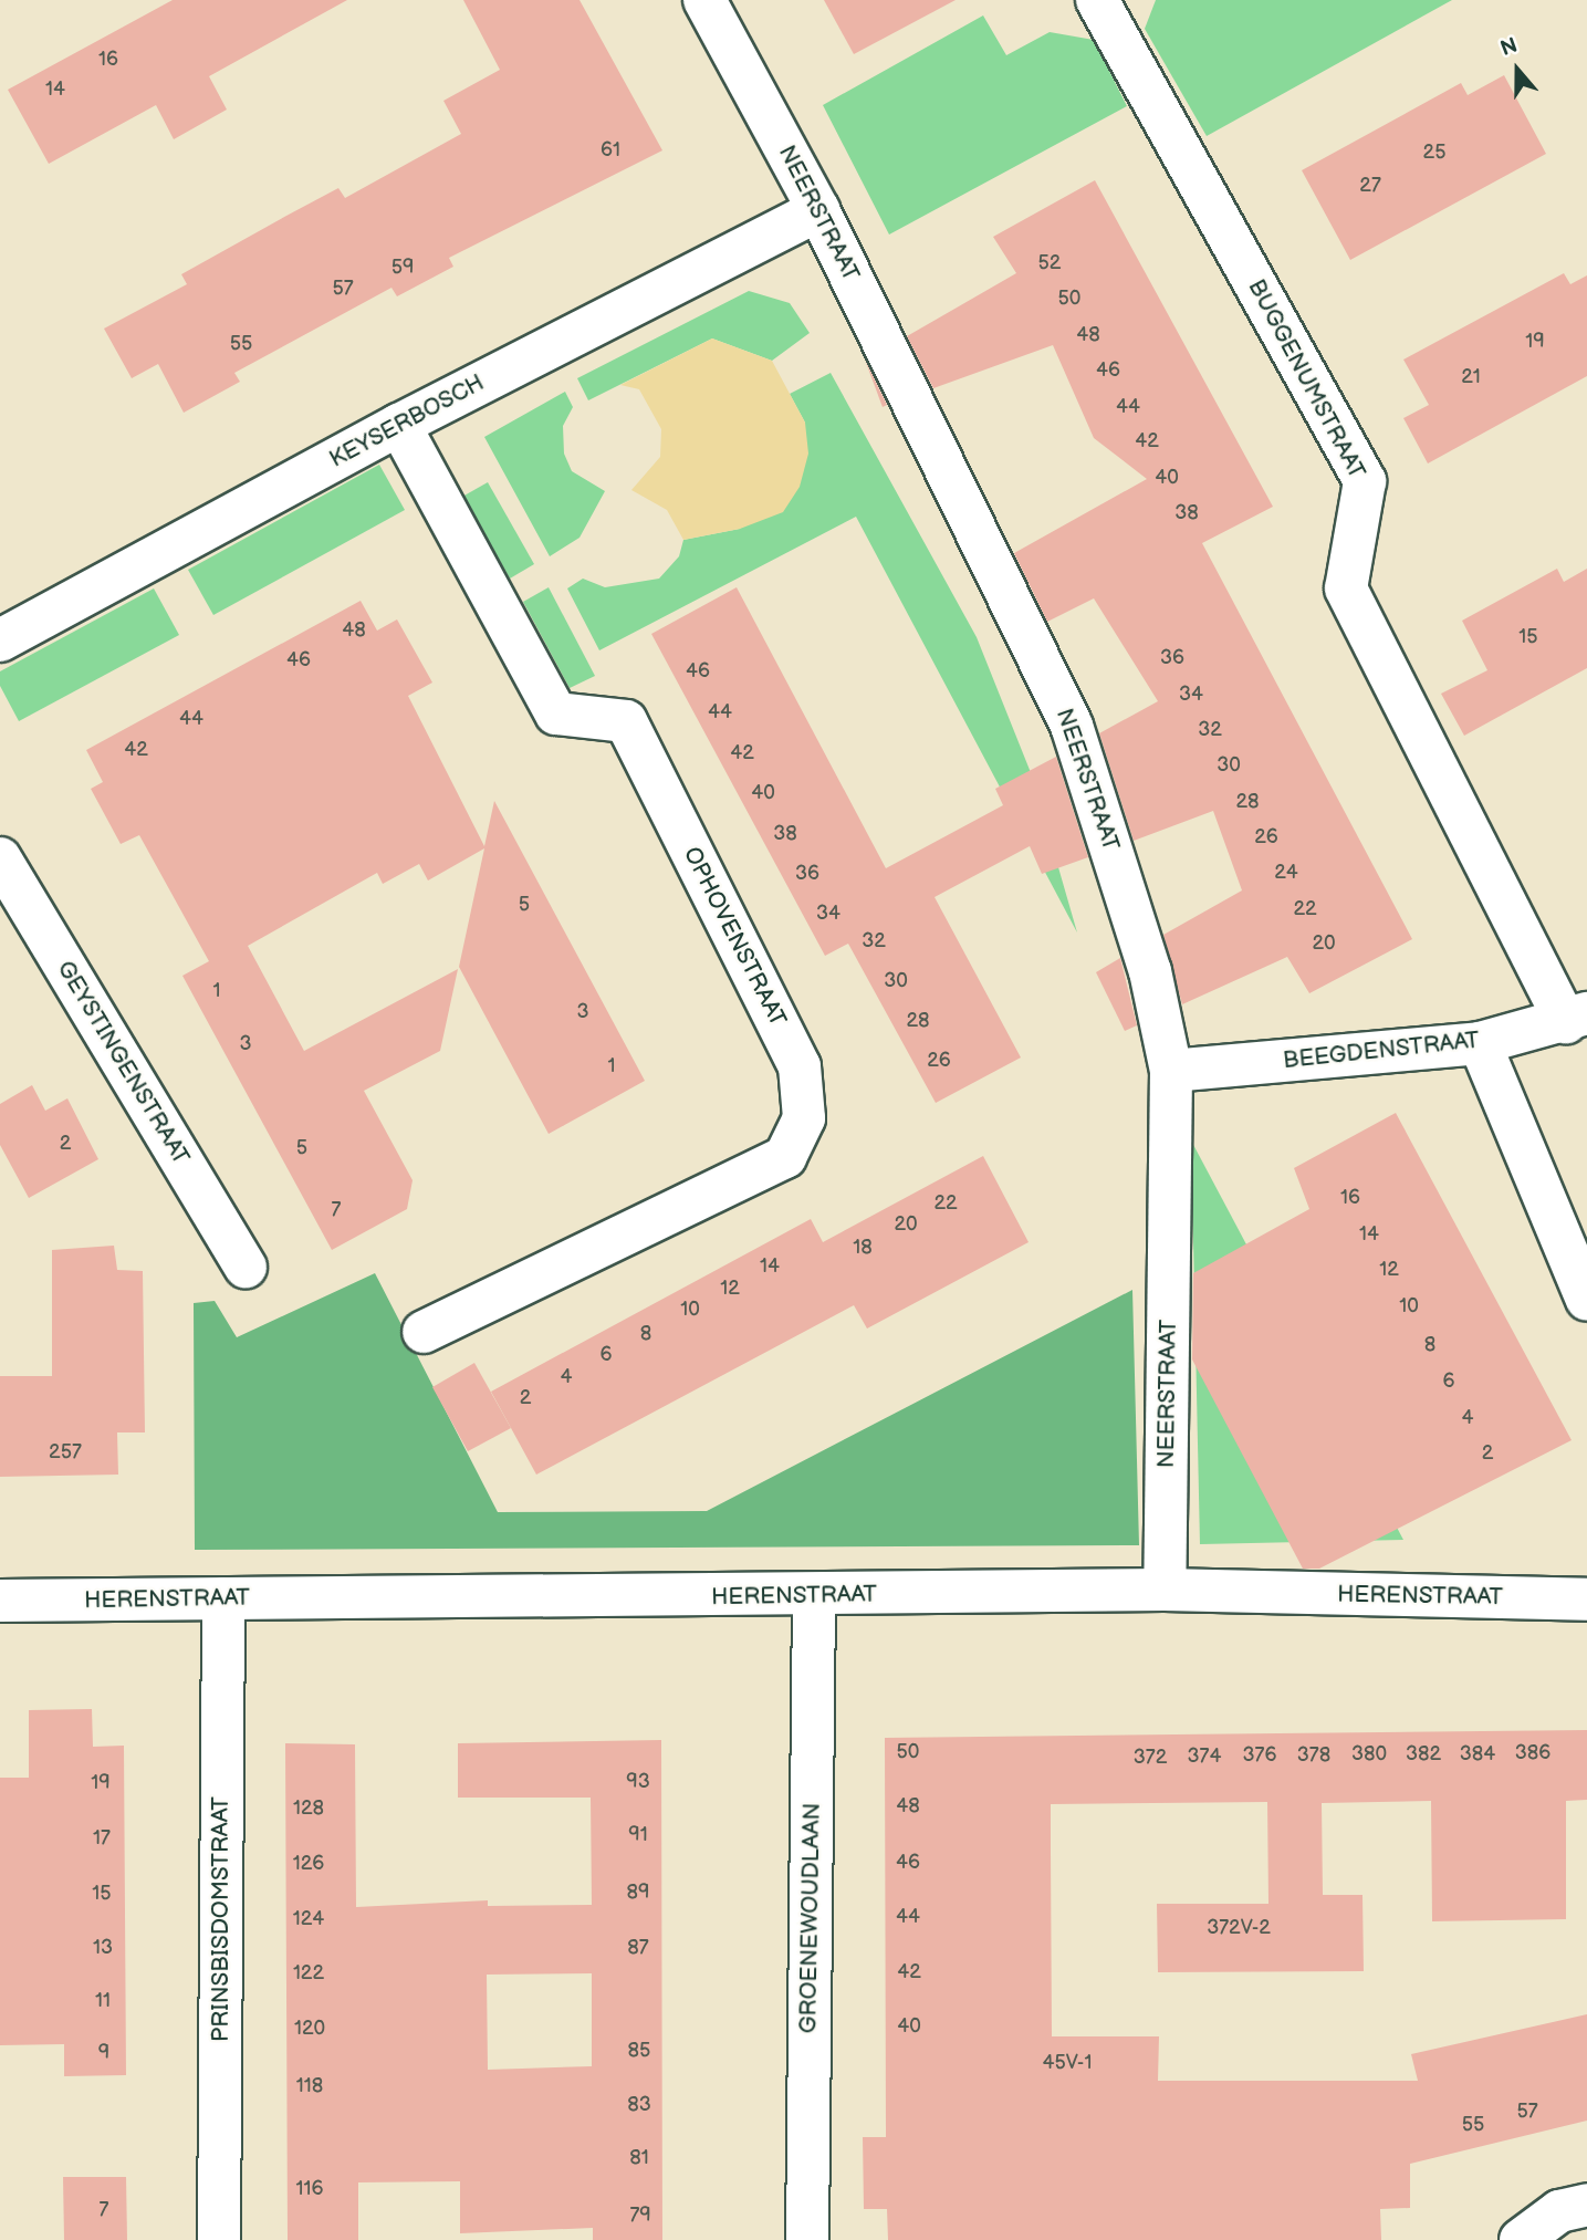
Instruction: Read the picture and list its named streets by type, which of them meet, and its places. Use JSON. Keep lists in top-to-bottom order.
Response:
{
  "streets": {
    "street": [
      "NEERSTRAAT",
      "BUGGENUMSTRAAT",
      "KEYSERBOSCH",
      "OPHOVENSTRAAT",
      "BEEGDENSTRAAT",
      "GEYSTINGENSTRAAT",
      "HERENSTRAAT",
      "GROENEWOUDLAAN",
      "PRINSBISDOMSTRAAT"
    ]
  },
  "crossings": [
    ["NEERSTRAAT", "KEYSERBOSCH"],
    ["NEERSTRAAT", "BEEGDENSTRAAT"],
    ["NEERSTRAAT", "HERENSTRAAT"],
    ["BUGGENUMSTRAAT", "BEEGDENSTRAAT"],
    ["KEYSERBOSCH", "OPHOVENSTRAAT"],
    ["HERENSTRAAT", "GROENEWOUDLAAN"],
    ["HERENSTRAAT", "PRINSBISDOMSTRAAT"]
  ],
  "house_numbers": [
    "16",
    "14",
    "61",
    "25",
    "27",
    "52",
    "59",
    "57",
    "50",
    "48",
    "19",
    "55",
    "46",
    "21",
    "44",
    "42",
    "40",
    "38",
    "48",
    "15",
    "36",
    "46",
    "46",
    "34",
    "44",
    "44",
    "32",
    "42",
    "42",
    "30",
    "40",
    "28",
    "38",
    "26",
    "24",
    "36",
    "5",
    "22",
    "34",
    "32",
    "20",
    "30",
    "1",
    "3",
    "28",
    "3",
    "26",
    "1",
    "2",
    "5",
    "16",
    "22",
    "7",
    "20",
    "14",
    "18",
    "14",
    "12",
    "12",
    "10",
    "10",
    "8",
    "8",
    "6",
    "4",
    "6",
    "2",
    "4",
    "257",
    "2",
    "50",
    "386",
    "380",
    "382",
    "384",
    "376",
    "378",
    "374",
    "372",
    "93",
    "19",
    "48",
    "128",
    "91",
    "17",
    "46",
    "126",
    "89",
    "15",
    "44",
    "124",
    "372V-2",
    "13",
    "87",
    "42",
    "122",
    "11",
    "40",
    "120",
    "85",
    "9",
    "45V-1",
    "118",
    "83",
    "57",
    "55",
    "81",
    "116",
    "7",
    "79"
  ],
  "north": "top"
}
